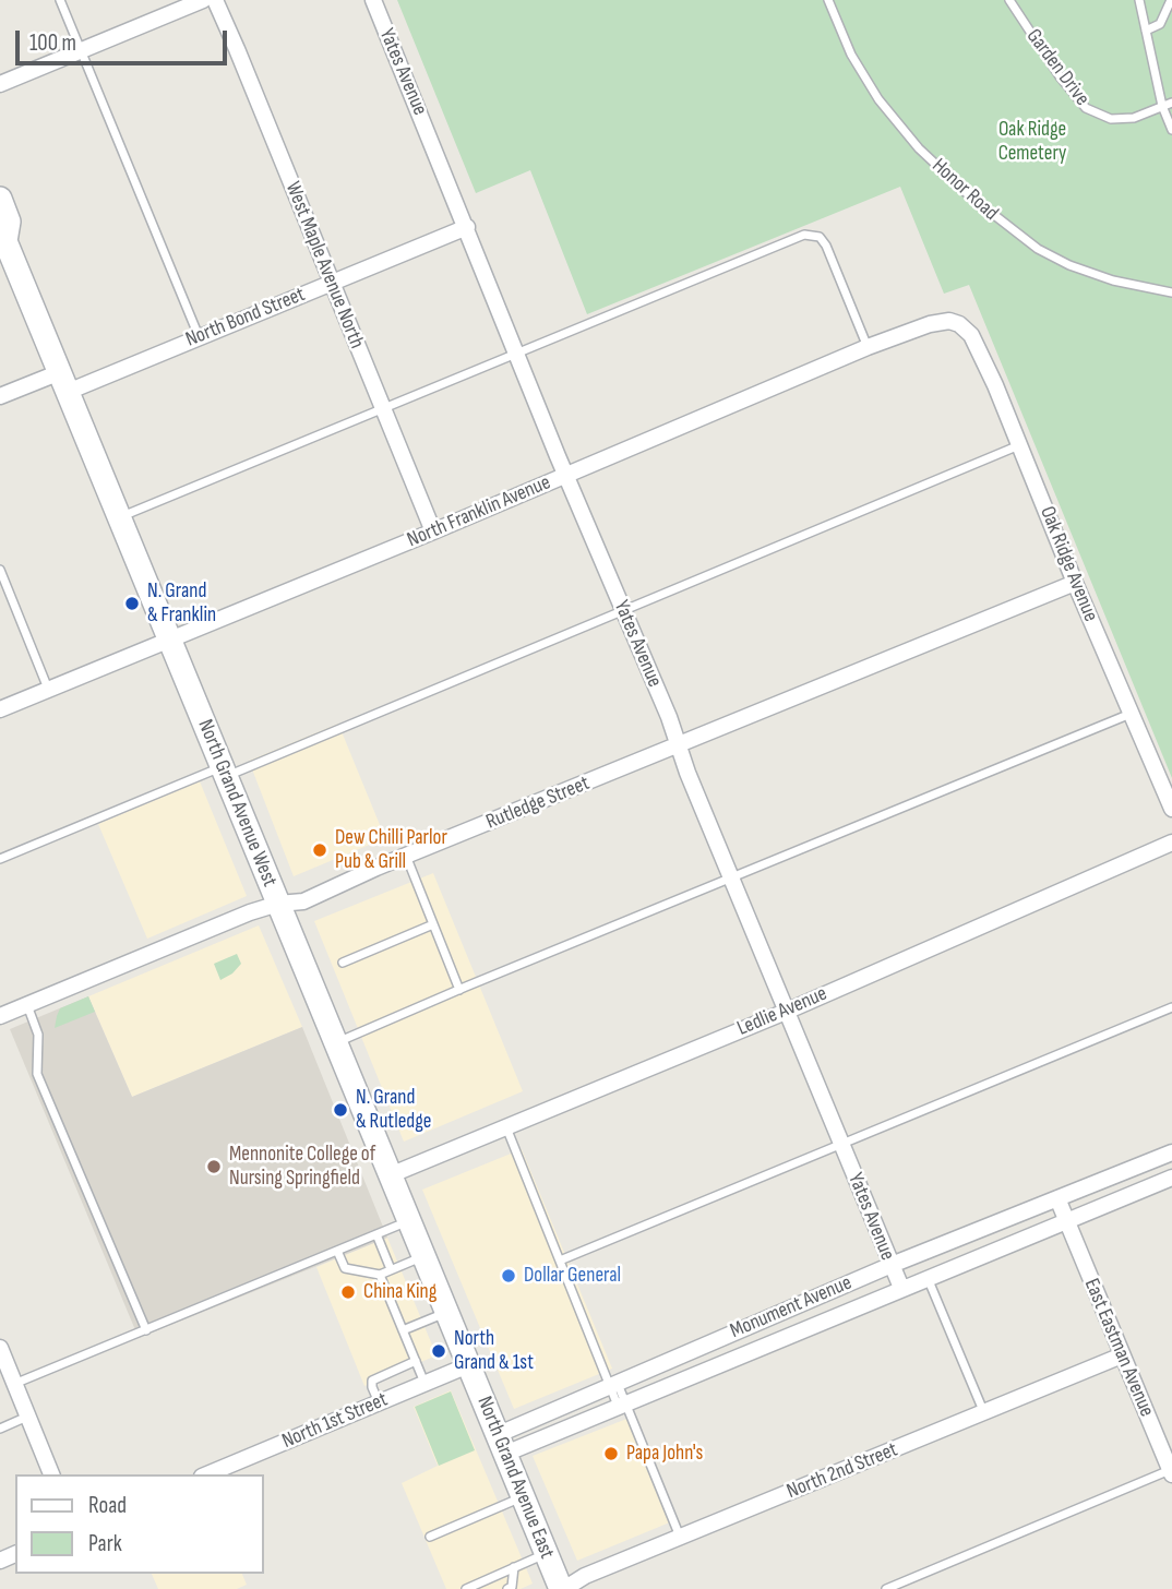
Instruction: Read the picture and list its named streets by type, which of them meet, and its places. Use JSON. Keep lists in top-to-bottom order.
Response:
{
  "streets": {
    "main road": ["North Grand Avenue West", "North Grand Avenue East"],
    "street": [
      "Yates Avenue",
      "West Maple Avenue North",
      "North Bond Street",
      "North Franklin Avenue",
      "Oak Ridge Avenue",
      "Rutledge Street",
      "Ledlie Avenue",
      "Monument Avenue",
      "East Eastman Avenue",
      "North 1st Street",
      "North 2nd Street"
    ],
    "lane": ["Garden Drive", "Honor Road"]
  },
  "crossings": [
    ["Yates Avenue", "North Bond Street"],
    ["Yates Avenue", "North Franklin Avenue"],
    ["Yates Avenue", "Rutledge Street"],
    ["Yates Avenue", "Ledlie Avenue"],
    ["Yates Avenue", "Monument Avenue"],
    ["West Maple Avenue North", "North Bond Street"],
    ["West Maple Avenue North", "North Franklin Avenue"],
    ["North Bond Street", "North Grand Avenue West"],
    ["North Franklin Avenue", "Oak Ridge Avenue"],
    ["North Franklin Avenue", "North Grand Avenue West"],
    ["Oak Ridge Avenue", "Rutledge Street"],
    ["North Grand Avenue West", "Rutledge Street"],
    ["North Grand Avenue West", "Ledlie Avenue"],
    ["North Grand Avenue West", "North 1st Street"],
    ["North Grand Avenue West", "North Grand Avenue East"],
    ["Monument Avenue", "East Eastman Avenue"],
    ["Monument Avenue", "North Grand Avenue East"],
    ["East Eastman Avenue", "North 2nd Street"],
    ["North 1st Street", "North Grand Avenue East"],
    ["North 2nd Street", "North Grand Avenue East"]
  ],
  "parks": ["Oak Ridge Cemetery"],
  "places": [
    "N. Grand & Franklin",
    "Dew Chilli Parlor Pub & Grill",
    "N. Grand & Rutledge",
    "Mennonite College of Nursing Springfield",
    "Dollar General",
    "China King",
    "North Grand & 1st",
    "Papa John's"
  ],
  "legend": ["Road", "Park"],
  "scale_bar": "100 m"
}
